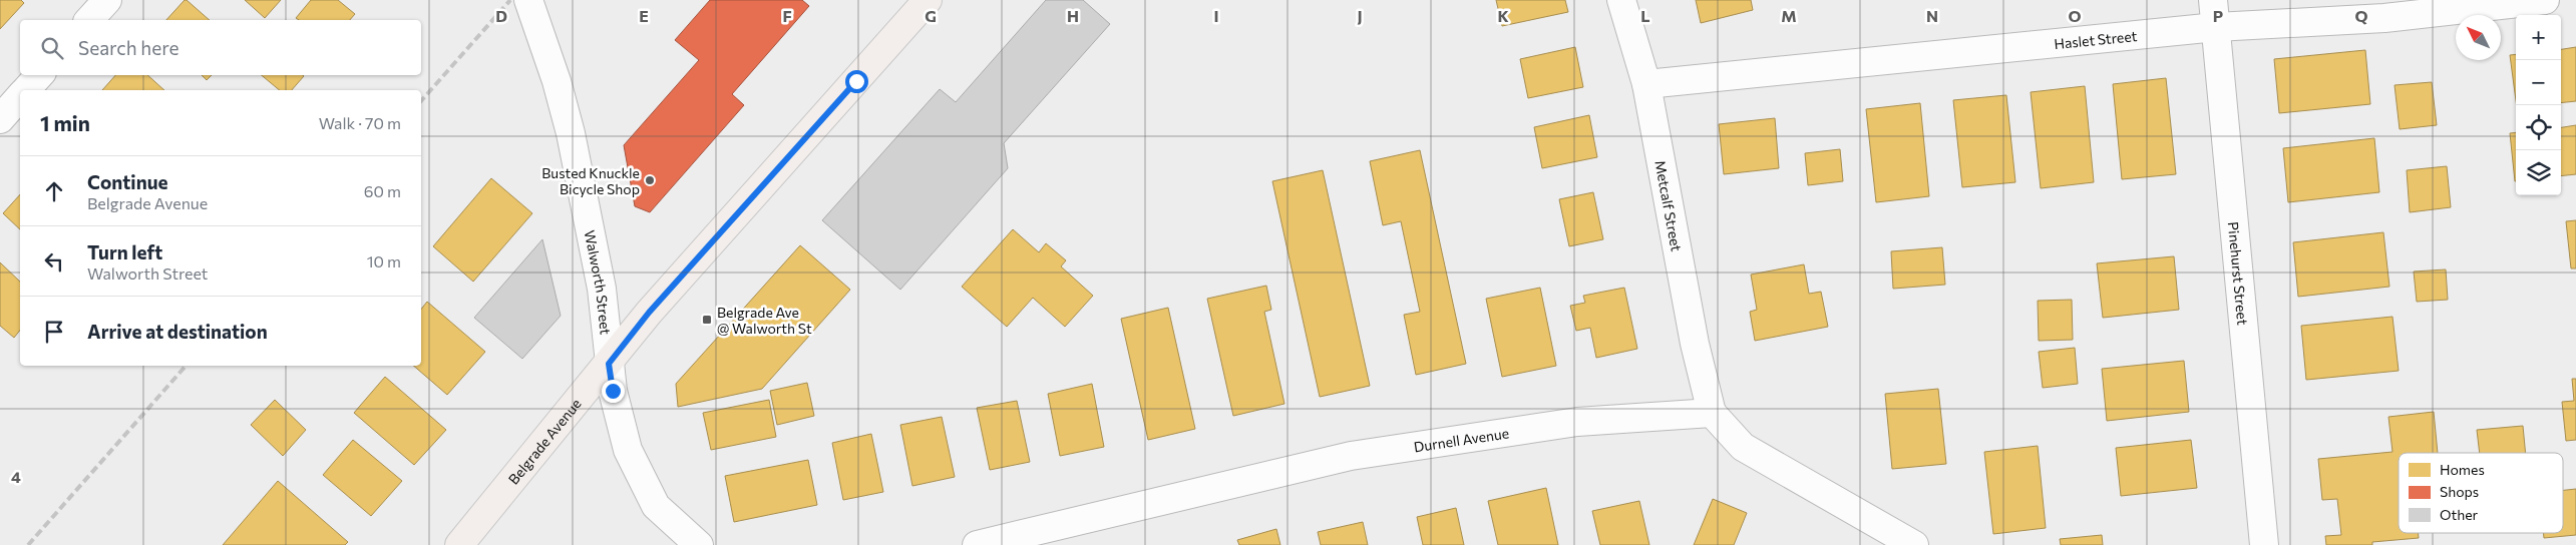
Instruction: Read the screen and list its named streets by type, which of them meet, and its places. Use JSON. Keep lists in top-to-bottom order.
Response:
{
  "streets": {
    "main road": ["Belgrade Avenue"],
    "street": [
      "Haslet Street",
      "Metcalf Street",
      "Pinehurst Street",
      "Walworth Street",
      "Durnell Avenue"
    ]
  },
  "crossings": [
    ["Haslet Street", "Metcalf Street"],
    ["Haslet Street", "Pinehurst Street"],
    ["Metcalf Street", "Durnell Avenue"],
    ["Walworth Street", "Belgrade Avenue"]
  ],
  "places": {
    "other": ["Busted Knuckle Bicycle Shop"],
    "transit": ["Belgrade Ave @ Walworth St"]
  },
  "legend": ["Homes", "Shops", "Other"],
  "north": "top left",
  "page": {
    "map_buttons": ["+", "−"],
    "search": "Search here",
    "heading": ["1 min", "Walk · 70 m"],
    "list": [
      ["Continue", "Belgrade Avenue", "60 m"],
      ["Turn left", "Walworth Street", "10 m"],
      "Arrive at destination"
    ]
  },
  "grid": {
    "columns": [
      "D",
      "E",
      "F",
      "G",
      "H",
      "I",
      "J",
      "K",
      "L",
      "M",
      "N",
      "O",
      "P",
      "Q"
    ],
    "rows": ["4"]
  }
}
